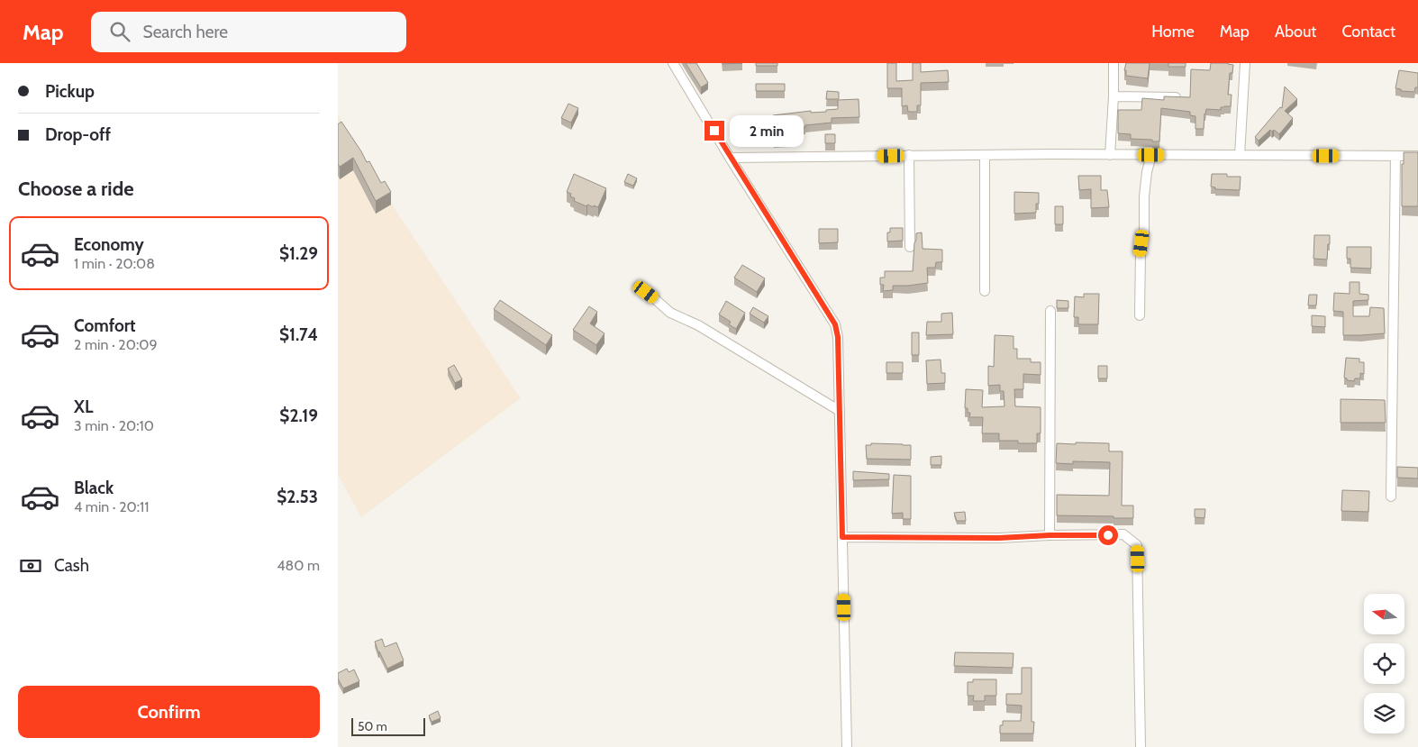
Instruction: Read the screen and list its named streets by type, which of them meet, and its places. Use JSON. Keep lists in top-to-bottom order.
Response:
{
  "scale_bar": "50 m",
  "north": "left",
  "page": {
    "header": "Map",
    "search": "Search here",
    "nav": [
      "Home",
      "Map",
      "About",
      "Contact"
    ],
    "banner": ["Pickup", "Drop-off"],
    "bubble": "2 min",
    "heading": "Choose a ride",
    "list": [
      {
        "name": "Economy",
        "note": "1 min · 20:08",
        "value": "$1.29"
      },
      {
        "name": "Comfort",
        "note": "2 min · 20:09",
        "value": "$1.74"
      },
      {
        "name": "XL",
        "note": "3 min · 20:10",
        "value": "$2.19"
      },
      {
        "name": "Black",
        "note": "4 min · 20:11",
        "value": "$2.53"
      }
    ],
    "pay": ["Cash", "480 m"],
    "buttons": "Confirm",
    "scale": "50 m"
  }
}
